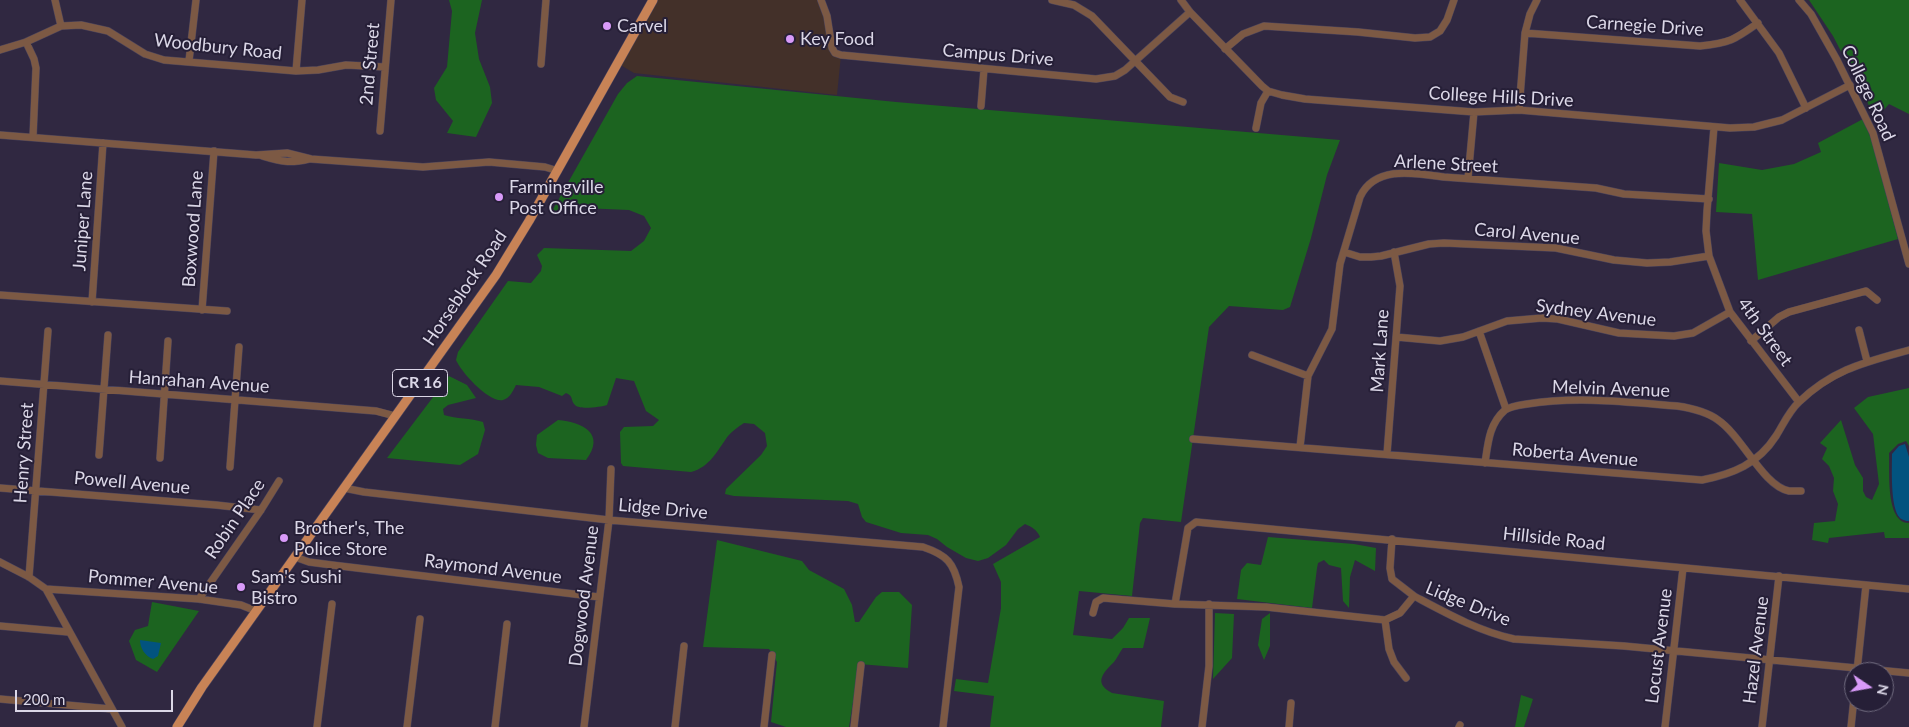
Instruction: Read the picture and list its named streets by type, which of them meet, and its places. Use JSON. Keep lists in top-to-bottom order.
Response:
{
  "streets": {
    "main road": ["Horseblock Road", "CR 16"],
    "street": [
      "Carnegie Drive",
      "Woodbury Road",
      "Campus Drive",
      "2nd Street",
      "College Road",
      "College Hills Drive",
      "Arlene Street",
      "Juniper Lane",
      "Boxwood Lane",
      "Carol Avenue",
      "Sydney Avenue",
      "4th Street",
      "Mark Lane",
      "Hanrahan Avenue",
      "Melvin Avenue",
      "Henry Street",
      "Roberta Avenue",
      "Powell Avenue",
      "Lidge Drive",
      "Robin Place",
      "Hillside Road",
      "Raymond Avenue",
      "Pommer Avenue",
      "Dogwood Avenue",
      "Locust Avenue",
      "Hazel Avenue"
    ]
  },
  "crossings": [
    ["Woodbury Road", "2nd Street"],
    ["College Road", "College Hills Drive"],
    ["College Hills Drive", "4th Street"],
    ["Arlene Street", "Carol Avenue"],
    ["Arlene Street", "4th Street"],
    ["Arlene Street", "Roberta Avenue"],
    ["Carol Avenue", "4th Street"],
    ["Carol Avenue", "Mark Lane"],
    ["Horseblock Road", "Hanrahan Avenue"],
    ["Horseblock Road", "Lidge Drive"],
    ["Horseblock Road", "Raymond Avenue"],
    ["Horseblock Road", "Pommer Avenue"],
    ["Sydney Avenue", "4th Street"],
    ["Sydney Avenue", "Mark Lane"],
    ["4th Street", "Roberta Avenue"],
    ["Mark Lane", "Roberta Avenue"],
    ["Hanrahan Avenue", "Henry Street"],
    ["Melvin Avenue", "Roberta Avenue"],
    ["Henry Street", "Powell Avenue"],
    ["Powell Avenue", "Robin Place"],
    ["Lidge Drive", "Dogwood Avenue"],
    ["Lidge Drive", "Locust Avenue"],
    ["Lidge Drive", "Hazel Avenue"],
    ["Robin Place", "Pommer Avenue"],
    ["Hillside Road", "Locust Avenue"],
    ["Hillside Road", "Hazel Avenue"],
    ["Raymond Avenue", "Dogwood Avenue"]
  ],
  "places": [
    "Carvel",
    "Key Food",
    "Farmingville Post Office",
    "Brother's, The Police Store",
    "Sam's Sushi Bistro"
  ],
  "scale_bar": "200 m",
  "north": "right"
}
